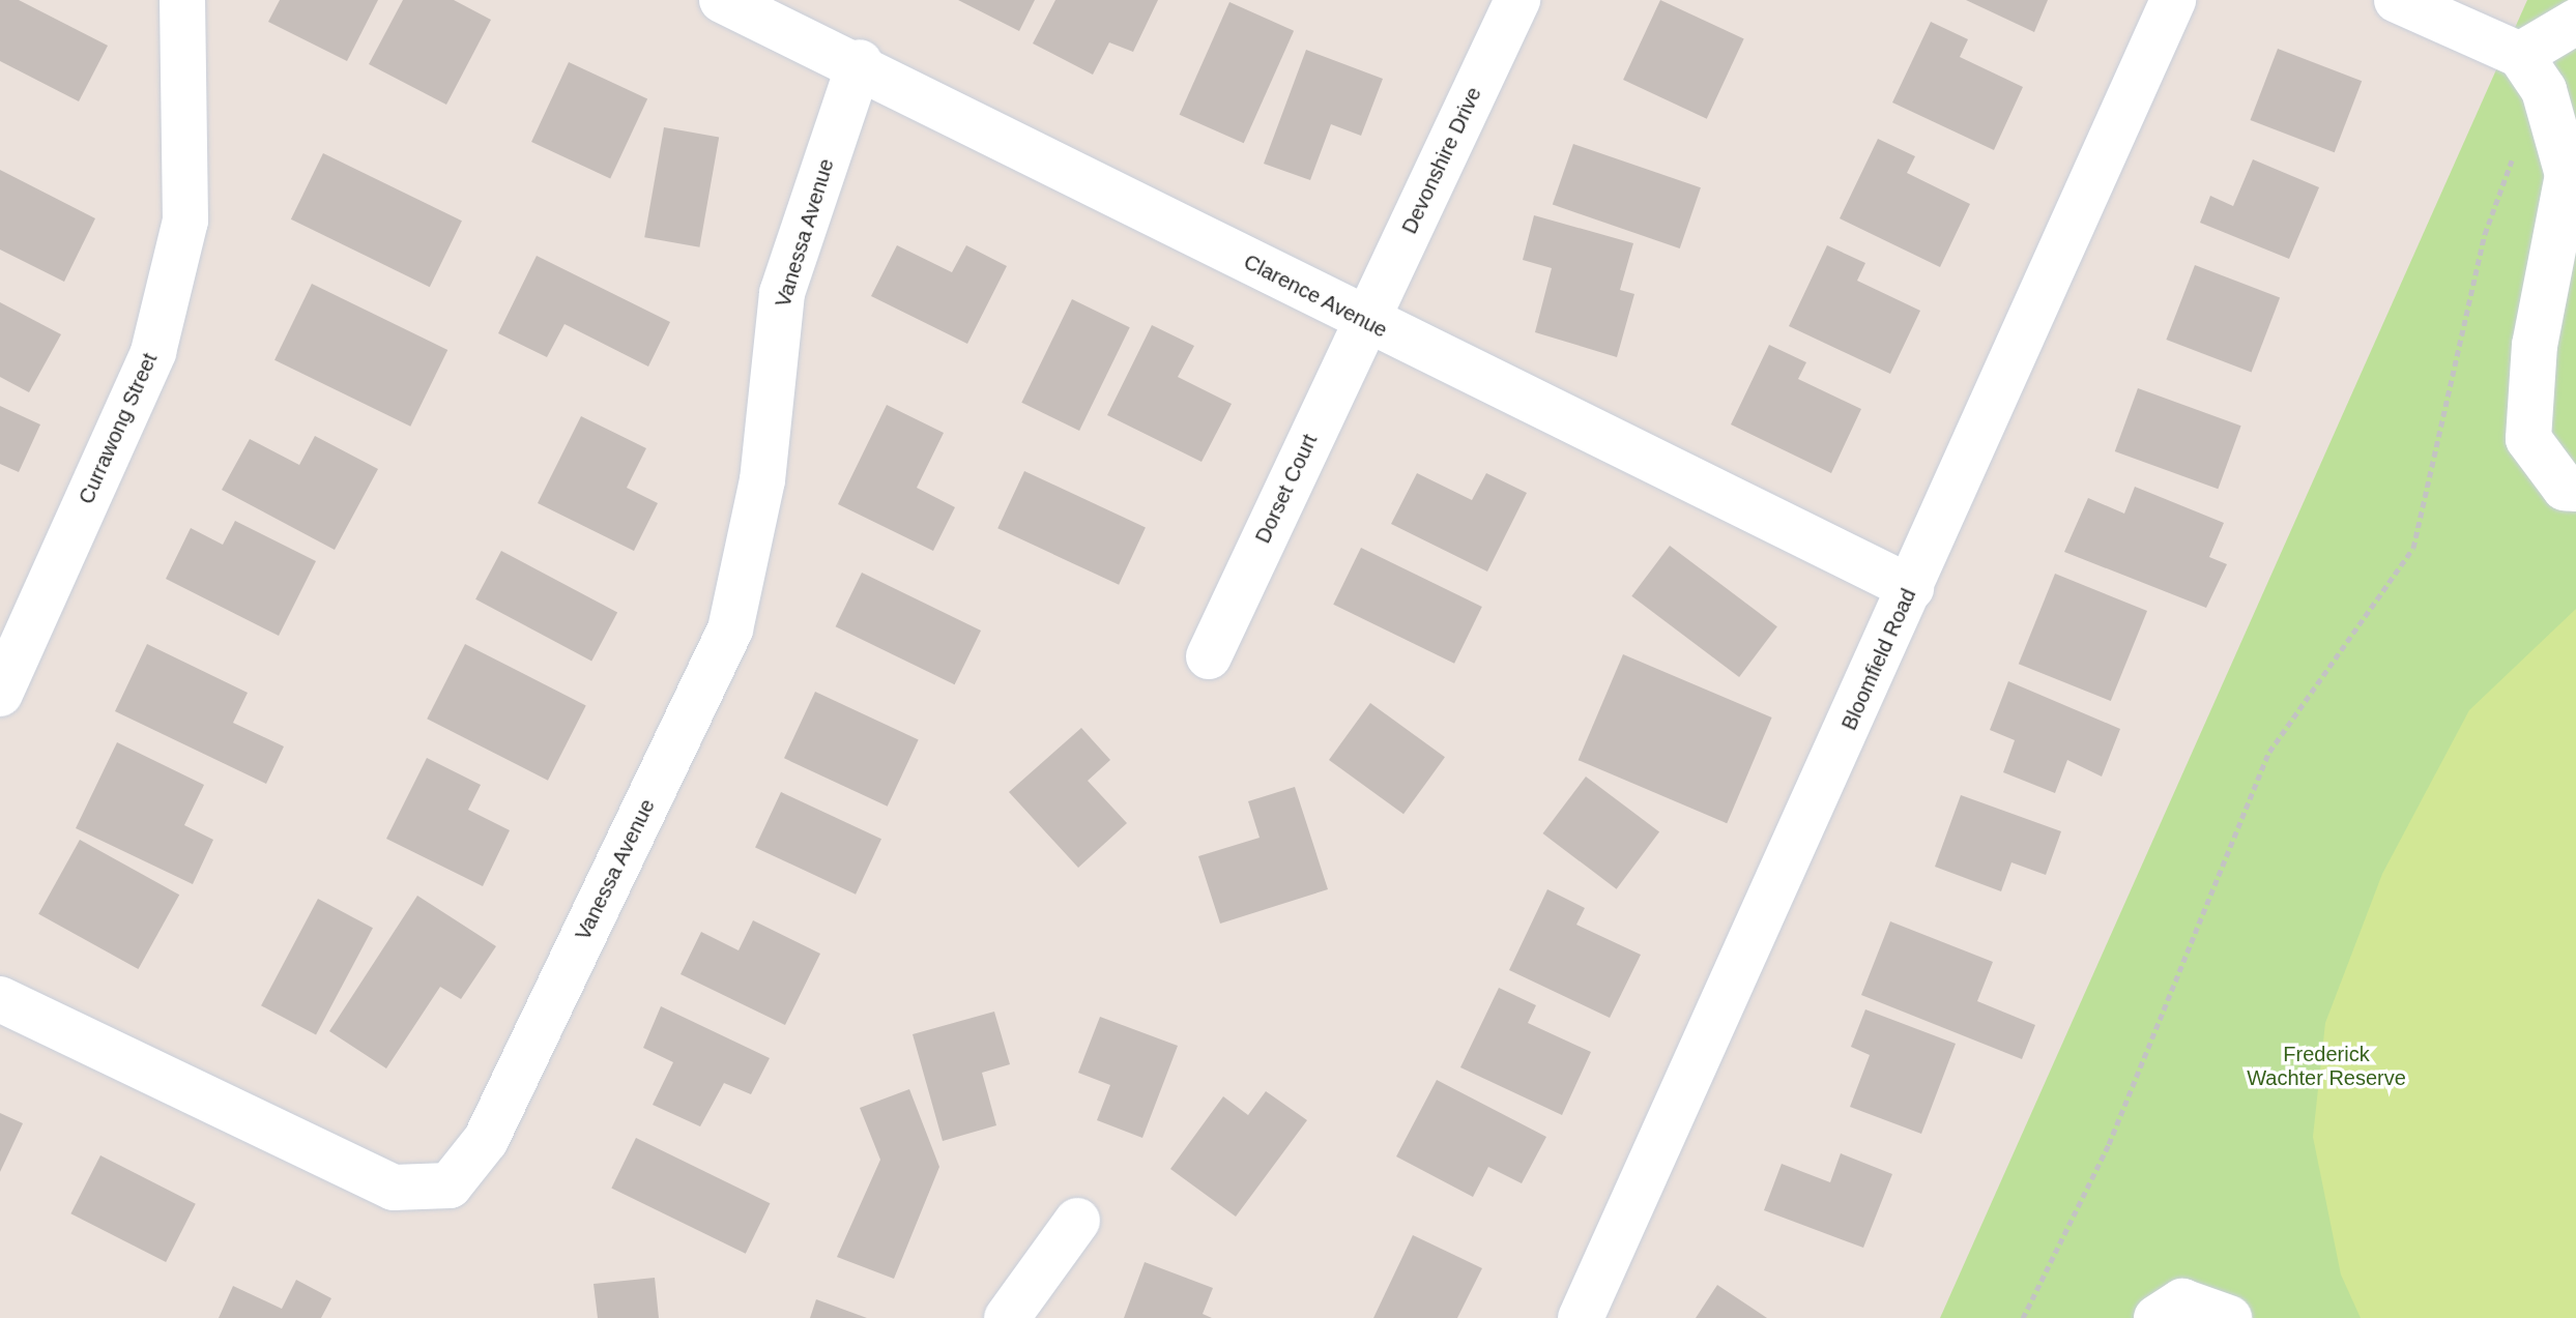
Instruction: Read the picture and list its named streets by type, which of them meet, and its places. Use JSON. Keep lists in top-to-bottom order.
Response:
{
  "streets": {
    "street": [
      "Devonshire Drive",
      "Vanessa Avenue",
      "Clarence Avenue",
      "Currawong Street",
      "Dorset Court",
      "Bloomfield Road"
    ]
  },
  "crossings": [
    ["Devonshire Drive", "Clarence Avenue"],
    ["Devonshire Drive", "Dorset Court"],
    ["Vanessa Avenue", "Clarence Avenue"],
    ["Clarence Avenue", "Dorset Court"],
    ["Clarence Avenue", "Bloomfield Road"]
  ],
  "parks": ["Frederick Wachter Reserve"]
}
